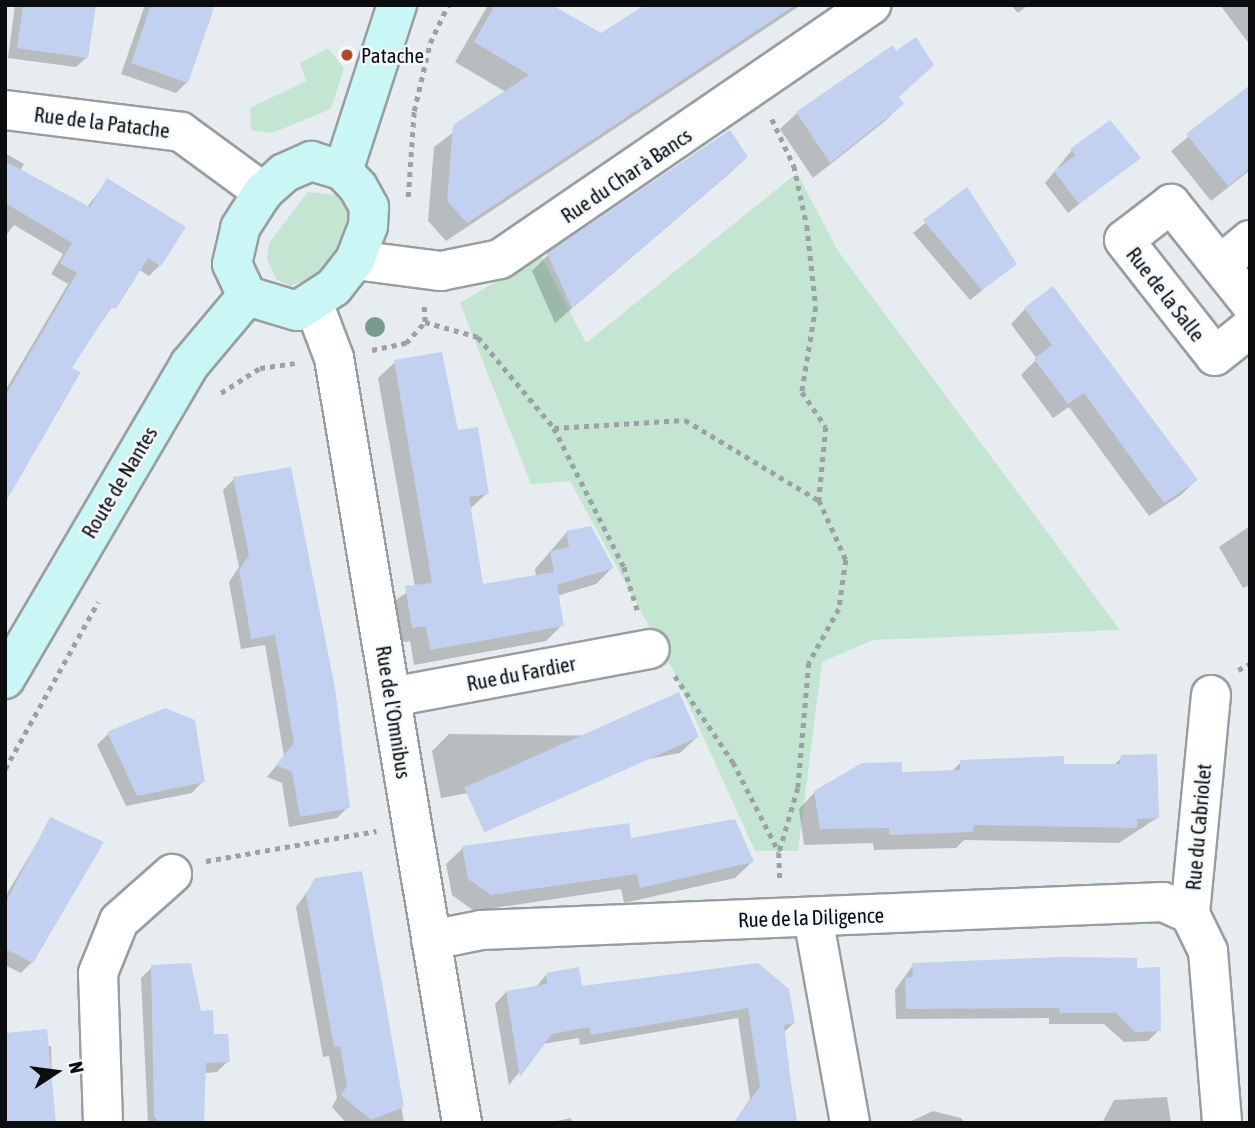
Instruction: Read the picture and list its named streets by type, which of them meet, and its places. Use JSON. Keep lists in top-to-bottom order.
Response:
{
  "streets": {
    "main road": ["Route de Nantes"],
    "street": [
      "Rue de la Patache",
      "Rue du Char à Bancs",
      "Rue de la Salle",
      "Rue du Fardier",
      "Rue de l'Omnibus",
      "Rue du Cabriolet",
      "Rue de la Diligence"
    ]
  },
  "crossings": [
    ["Rue de la Patache", "Rue du Char à Bancs"],
    ["Rue de la Patache", "Route de Nantes"],
    ["Rue de la Patache", "Rue de l'Omnibus"],
    ["Rue du Char à Bancs", "Route de Nantes"],
    ["Rue du Char à Bancs", "Rue de l'Omnibus"],
    ["Route de Nantes", "Rue de l'Omnibus"],
    ["Rue du Fardier", "Rue de l'Omnibus"],
    ["Rue de l'Omnibus", "Rue de la Diligence"],
    ["Rue du Cabriolet", "Rue de la Diligence"]
  ],
  "places": ["Patache"],
  "north": "right"
}
